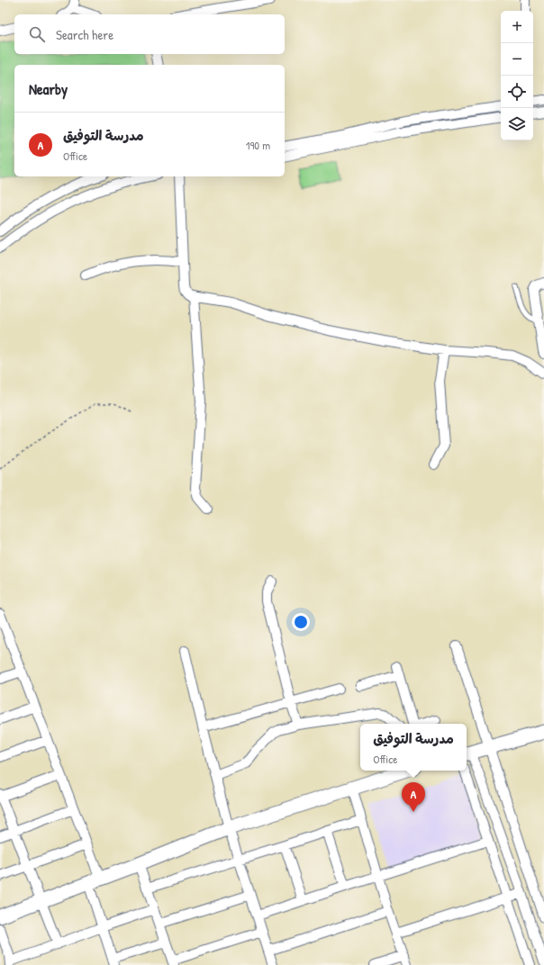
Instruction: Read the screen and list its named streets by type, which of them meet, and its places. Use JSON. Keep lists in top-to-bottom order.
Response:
{
  "page": {
    "map_buttons": ["+", "−"],
    "search": "Search here",
    "heading": "Nearby",
    "list": [
      {
        "mark": "A",
        "name": "مدرسة التوفيق",
        "note": "Office",
        "value": "190 m"
      }
    ],
    "popup": ["مدرسة التوفيق", "Office"],
    "pins": "A"
  }
}
